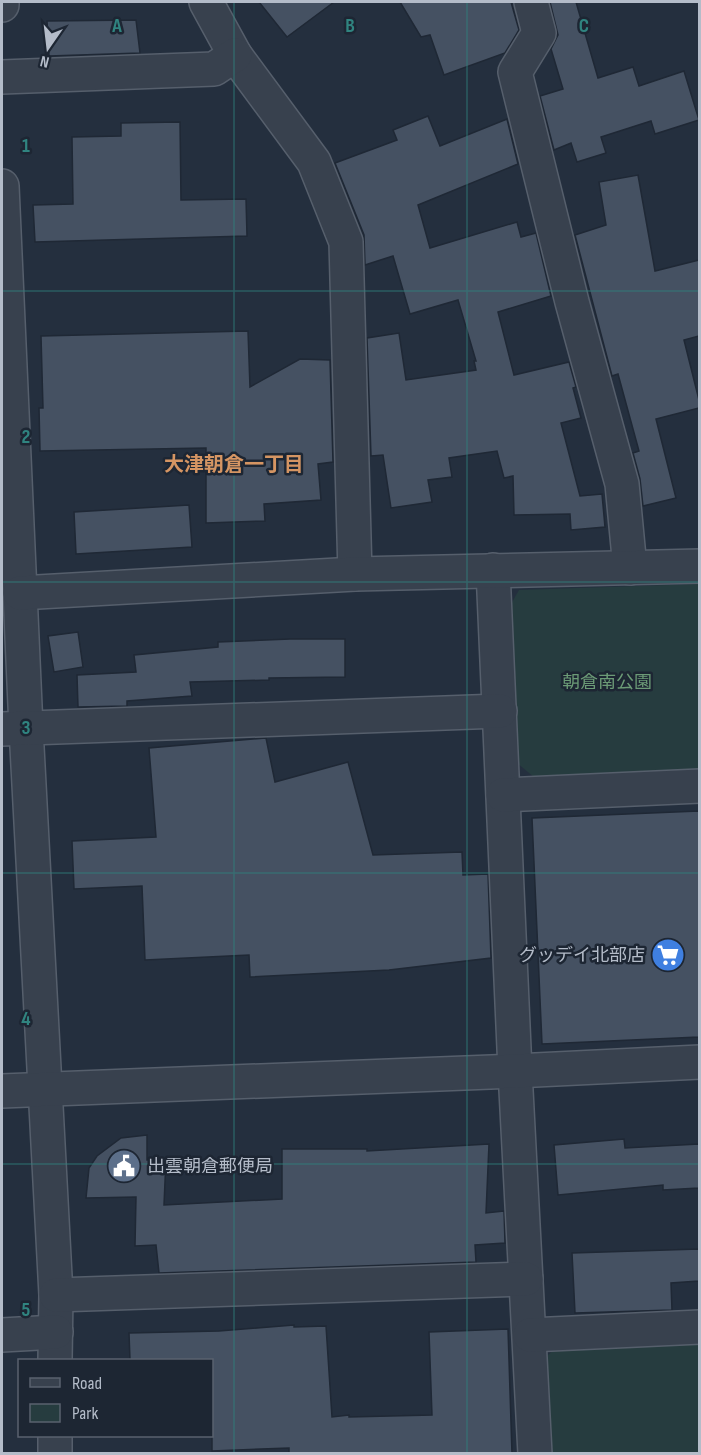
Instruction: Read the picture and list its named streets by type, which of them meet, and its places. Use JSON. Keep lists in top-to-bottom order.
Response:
{
  "districts": ["大津朝倉一丁目"],
  "parks": ["朝倉南公園"],
  "places": {
    "supermarket": ["グッデイ北部店"],
    "public building": ["出雲朝倉郵便局"]
  },
  "legend": ["Road", "Park"],
  "north": "bottom",
  "grid": {
    "columns": ["A", "B", "C"],
    "rows": [
      "1",
      "2",
      "3",
      "4",
      "5"
    ]
  }
}
